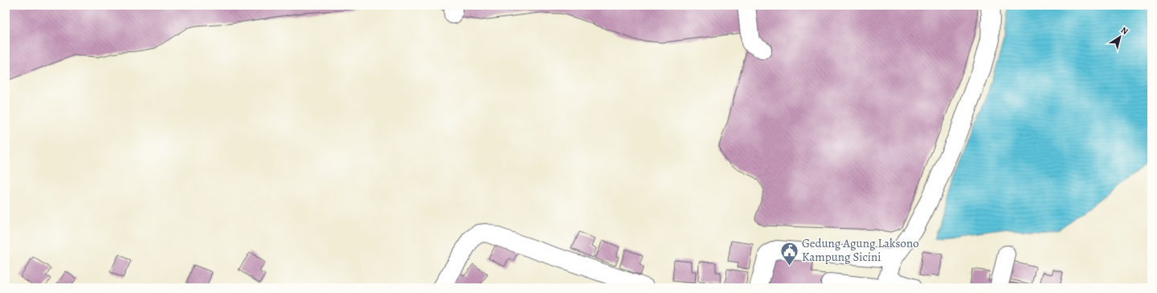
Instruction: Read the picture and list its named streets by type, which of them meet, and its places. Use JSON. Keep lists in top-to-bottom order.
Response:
{
  "places": {
    "public building": ["Gedung Agung Laksono Kampung Sicini"]
  },
  "north": "top right"
}
